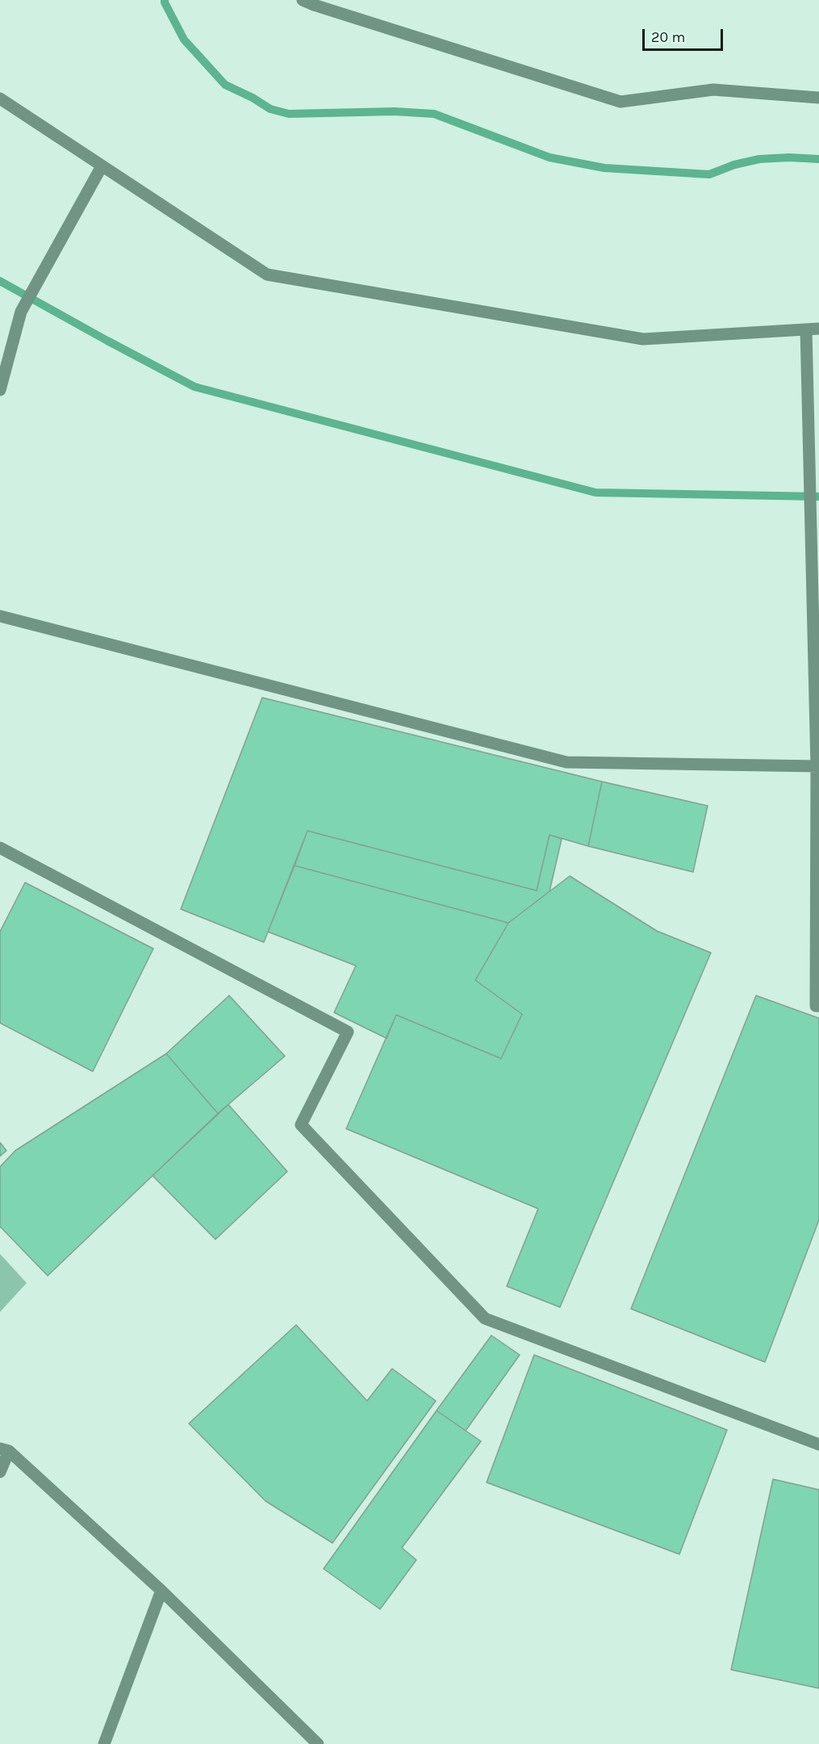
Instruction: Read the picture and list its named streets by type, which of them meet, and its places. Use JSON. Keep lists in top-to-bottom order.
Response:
{
  "scale_bar": "20 m"
}
